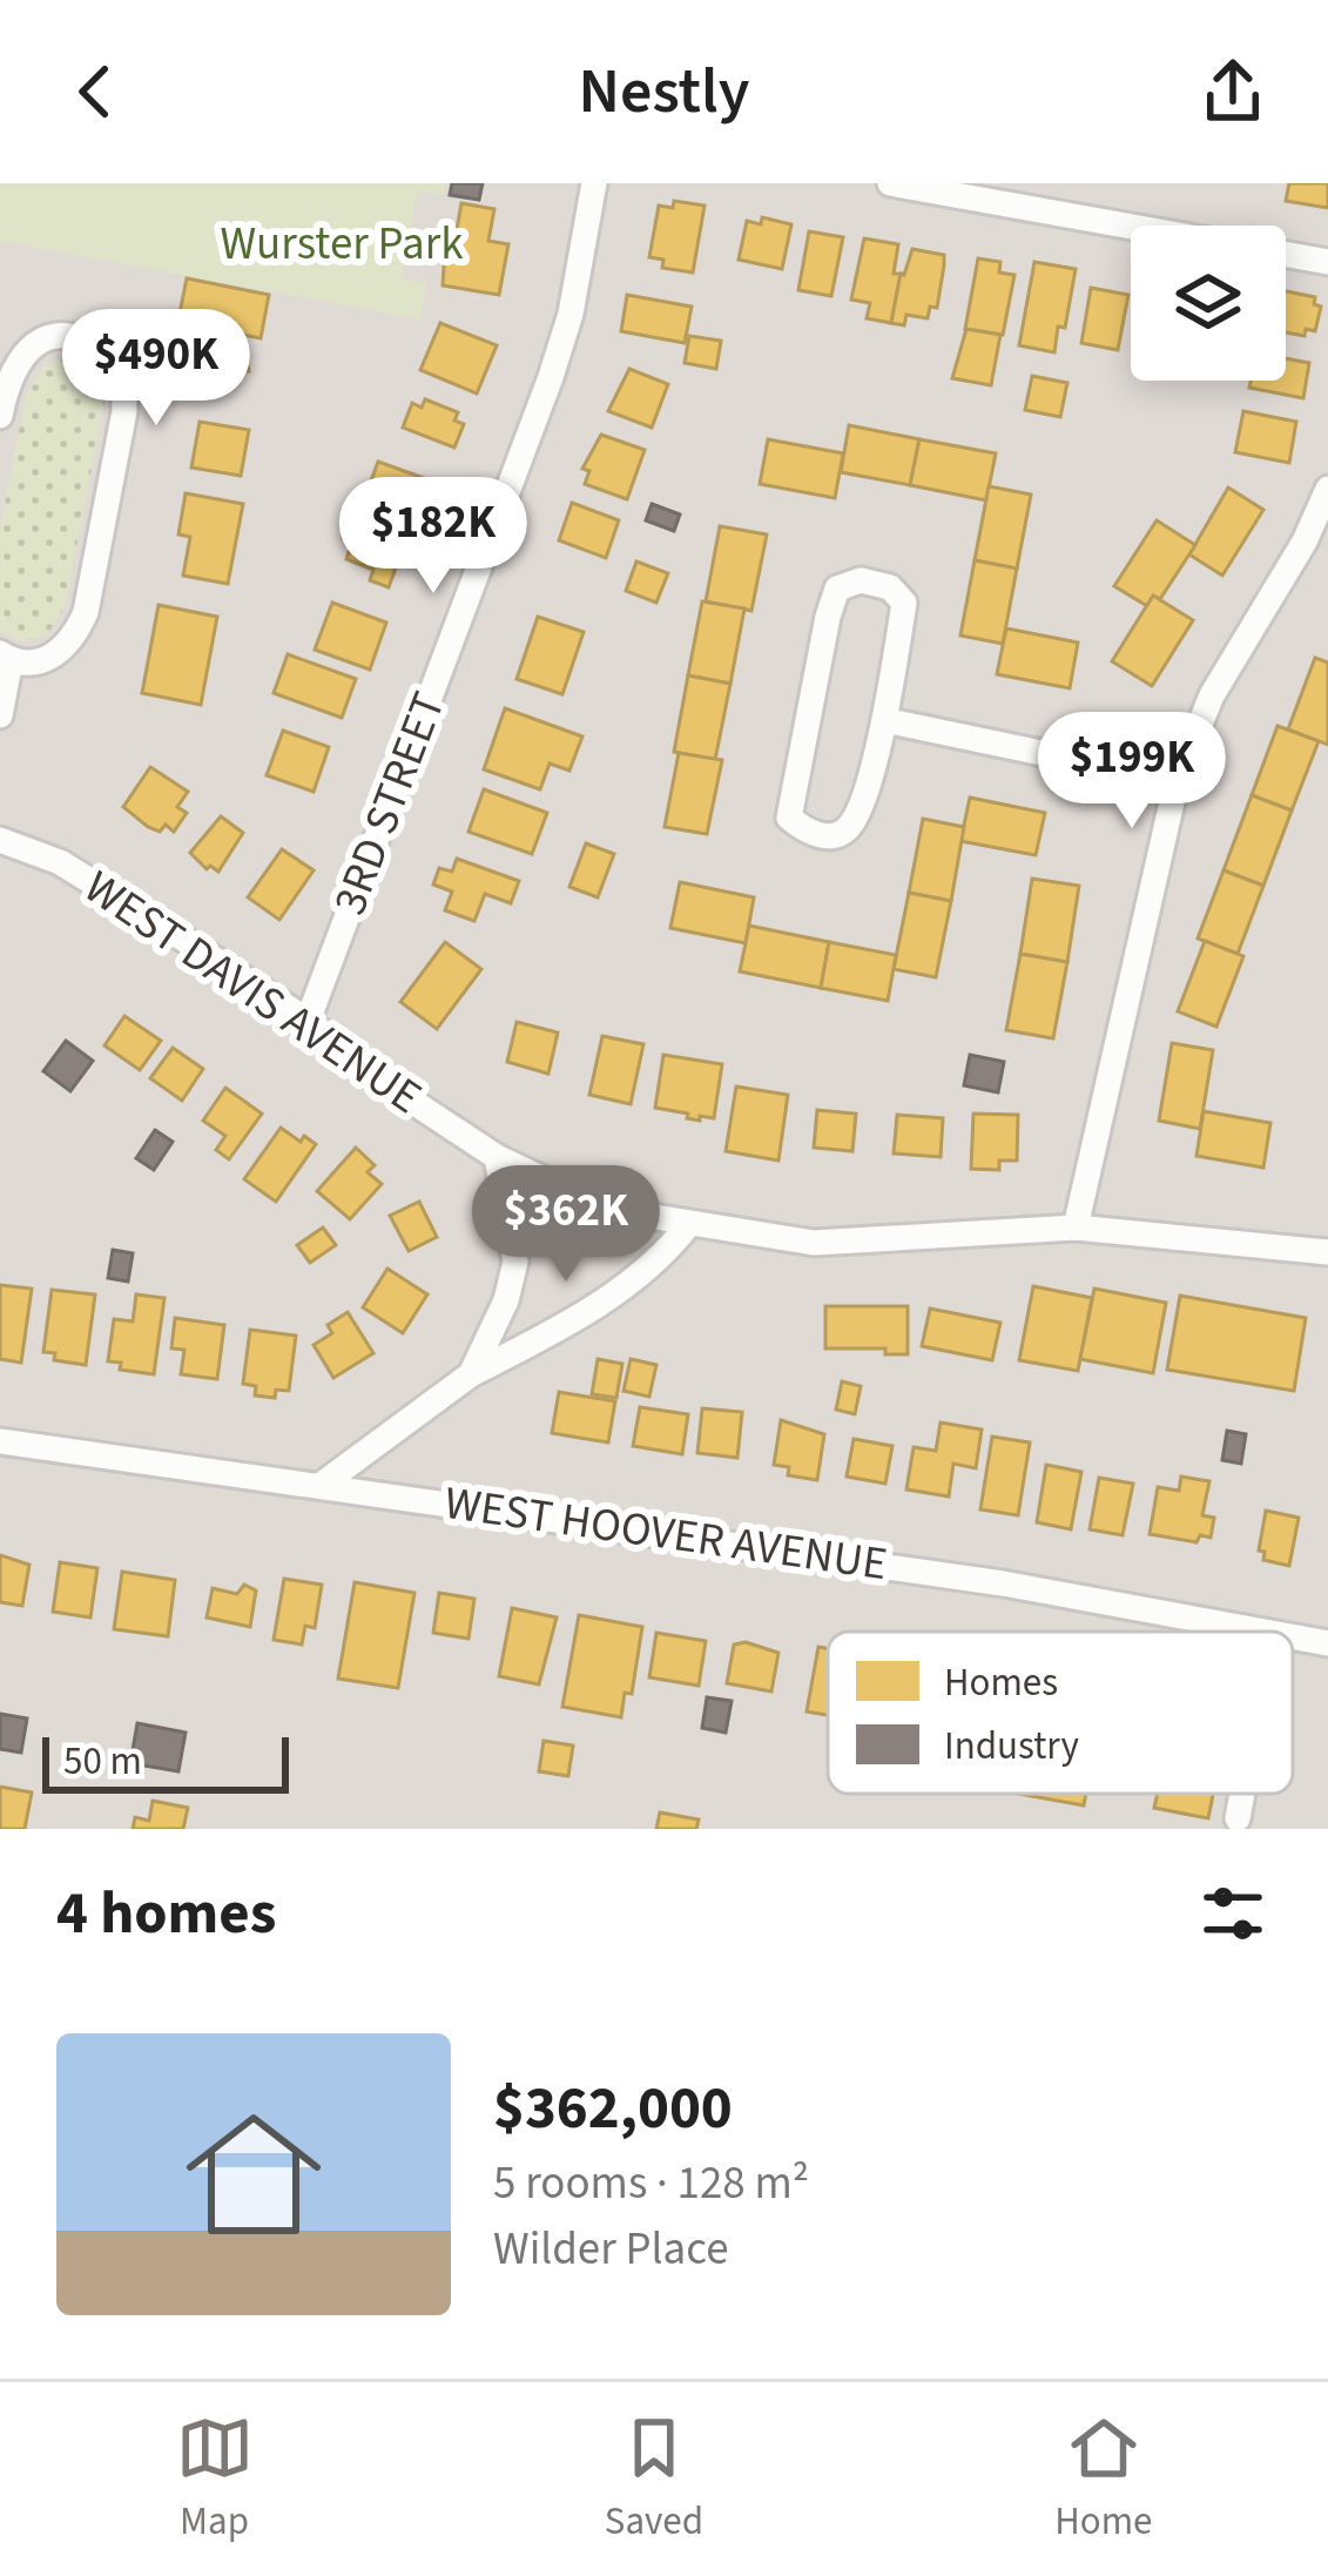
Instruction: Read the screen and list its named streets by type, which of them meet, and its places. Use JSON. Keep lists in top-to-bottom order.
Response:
{
  "streets": {
    "street": ["3RD STREET", "WEST DAVIS AVENUE", "WEST HOOVER AVENUE"]
  },
  "crossings": [
    ["3RD STREET", "WEST DAVIS AVENUE"]
  ],
  "parks": ["Wurster Park"],
  "legend": ["Homes", "Industry"],
  "scale_bar": "50 m",
  "page": {
    "header": "Nestly",
    "price": [
      "$490K",
      "$182K",
      "$199K",
      "$362K"
    ],
    "scale": "50 m",
    "heading": "4 homes",
    "list": [
      {
        "name": "$362,000",
        "note": "5 rooms · 128 m² · Wilder Place"
      }
    ],
    "tabs": ["Map", "Saved", "Home"]
  }
}
